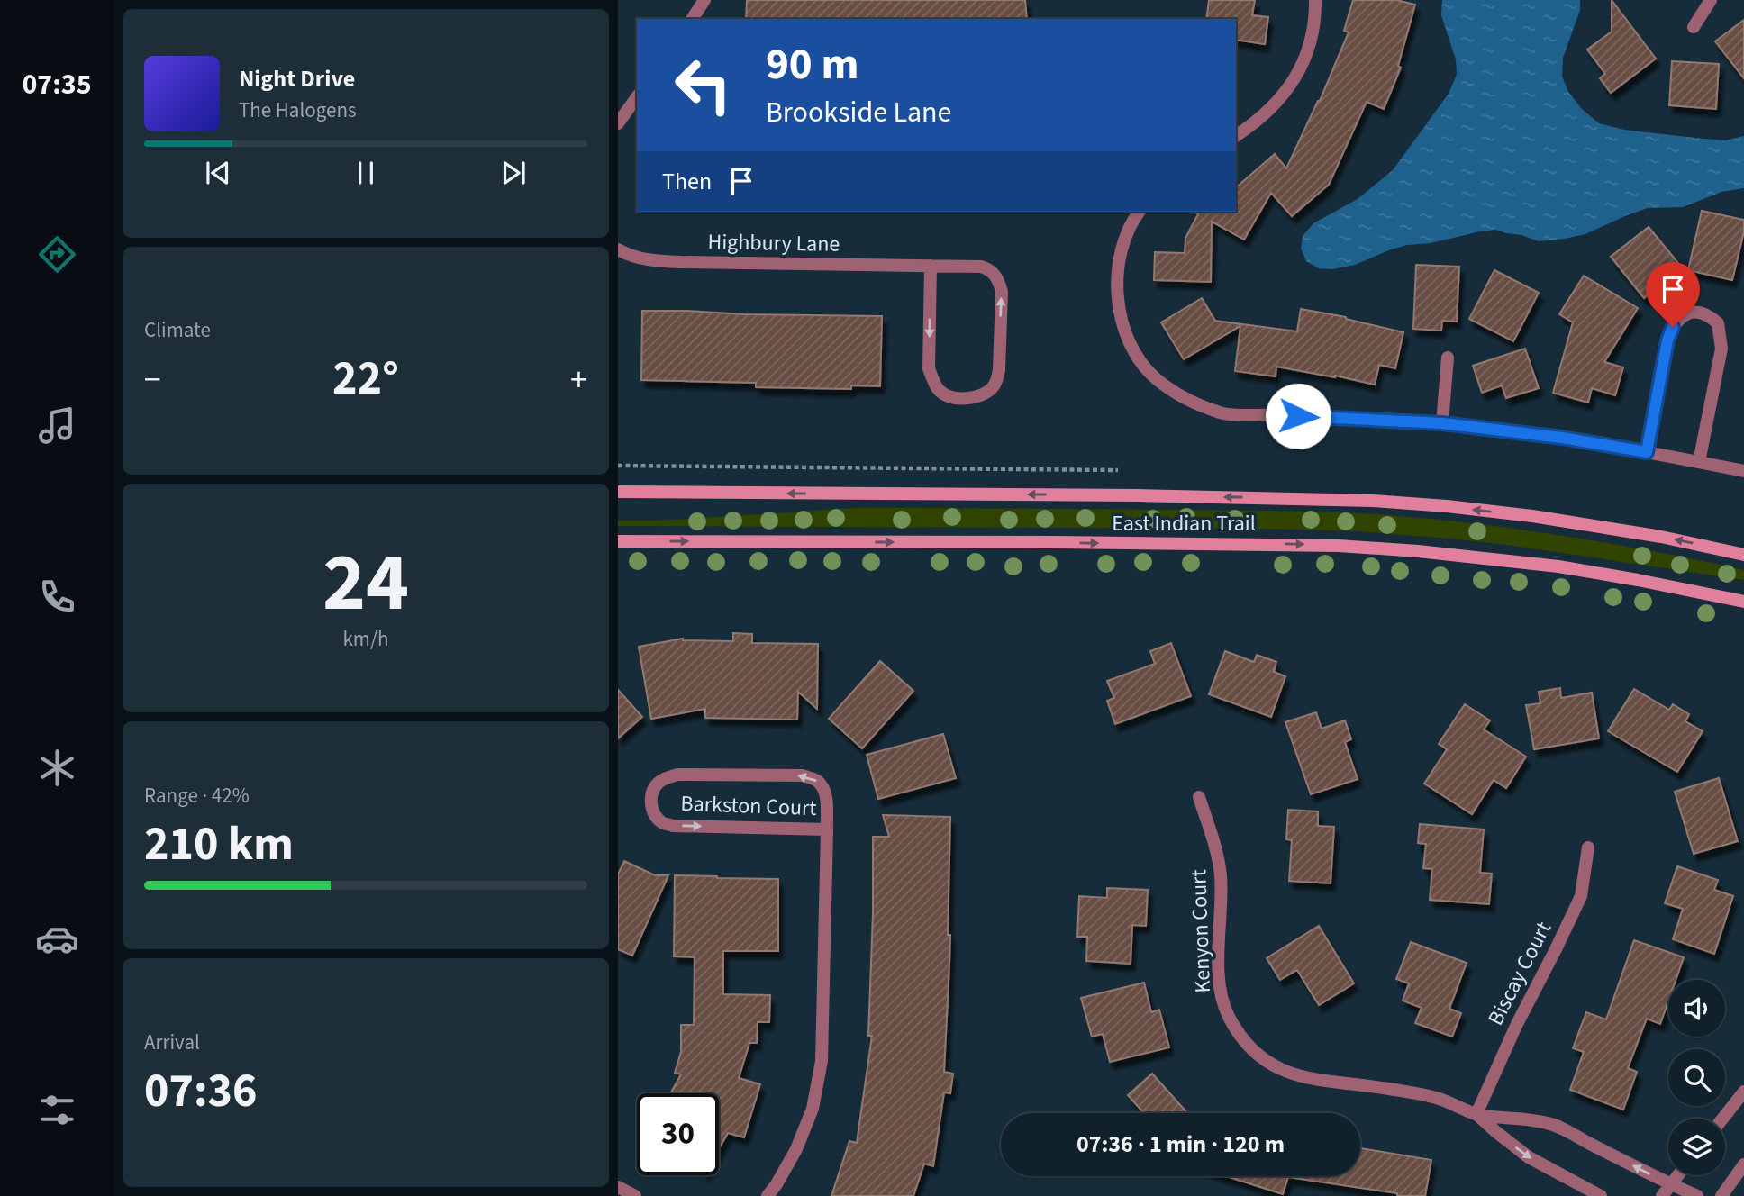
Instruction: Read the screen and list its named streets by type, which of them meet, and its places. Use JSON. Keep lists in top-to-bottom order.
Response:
{
  "streets": {
    "main road": ["East Indian Trail"],
    "street": [
      "Highbury Lane",
      "Barkston Court",
      "Kenyon Court",
      "Biscay Court"
    ]
  },
  "crossings": [
    ["Kenyon Court", "Biscay Court"]
  ],
  "page": {
    "tabs": "07:35",
    "turn": ["90 m", "Brookside Lane"],
    "song": ["Night Drive", "The Halogens"],
    "then": "Then",
    "tile": [
      "Climate",
      ["24", "km/h"],
      ["Range · 42%", "210 km"],
      ["Arrival", "07:36"]
    ],
    "heat": ["−", "22°", "+"],
    "limit": "30",
    "trip": "07:36 · 1 min · 120 m"
  }
}
